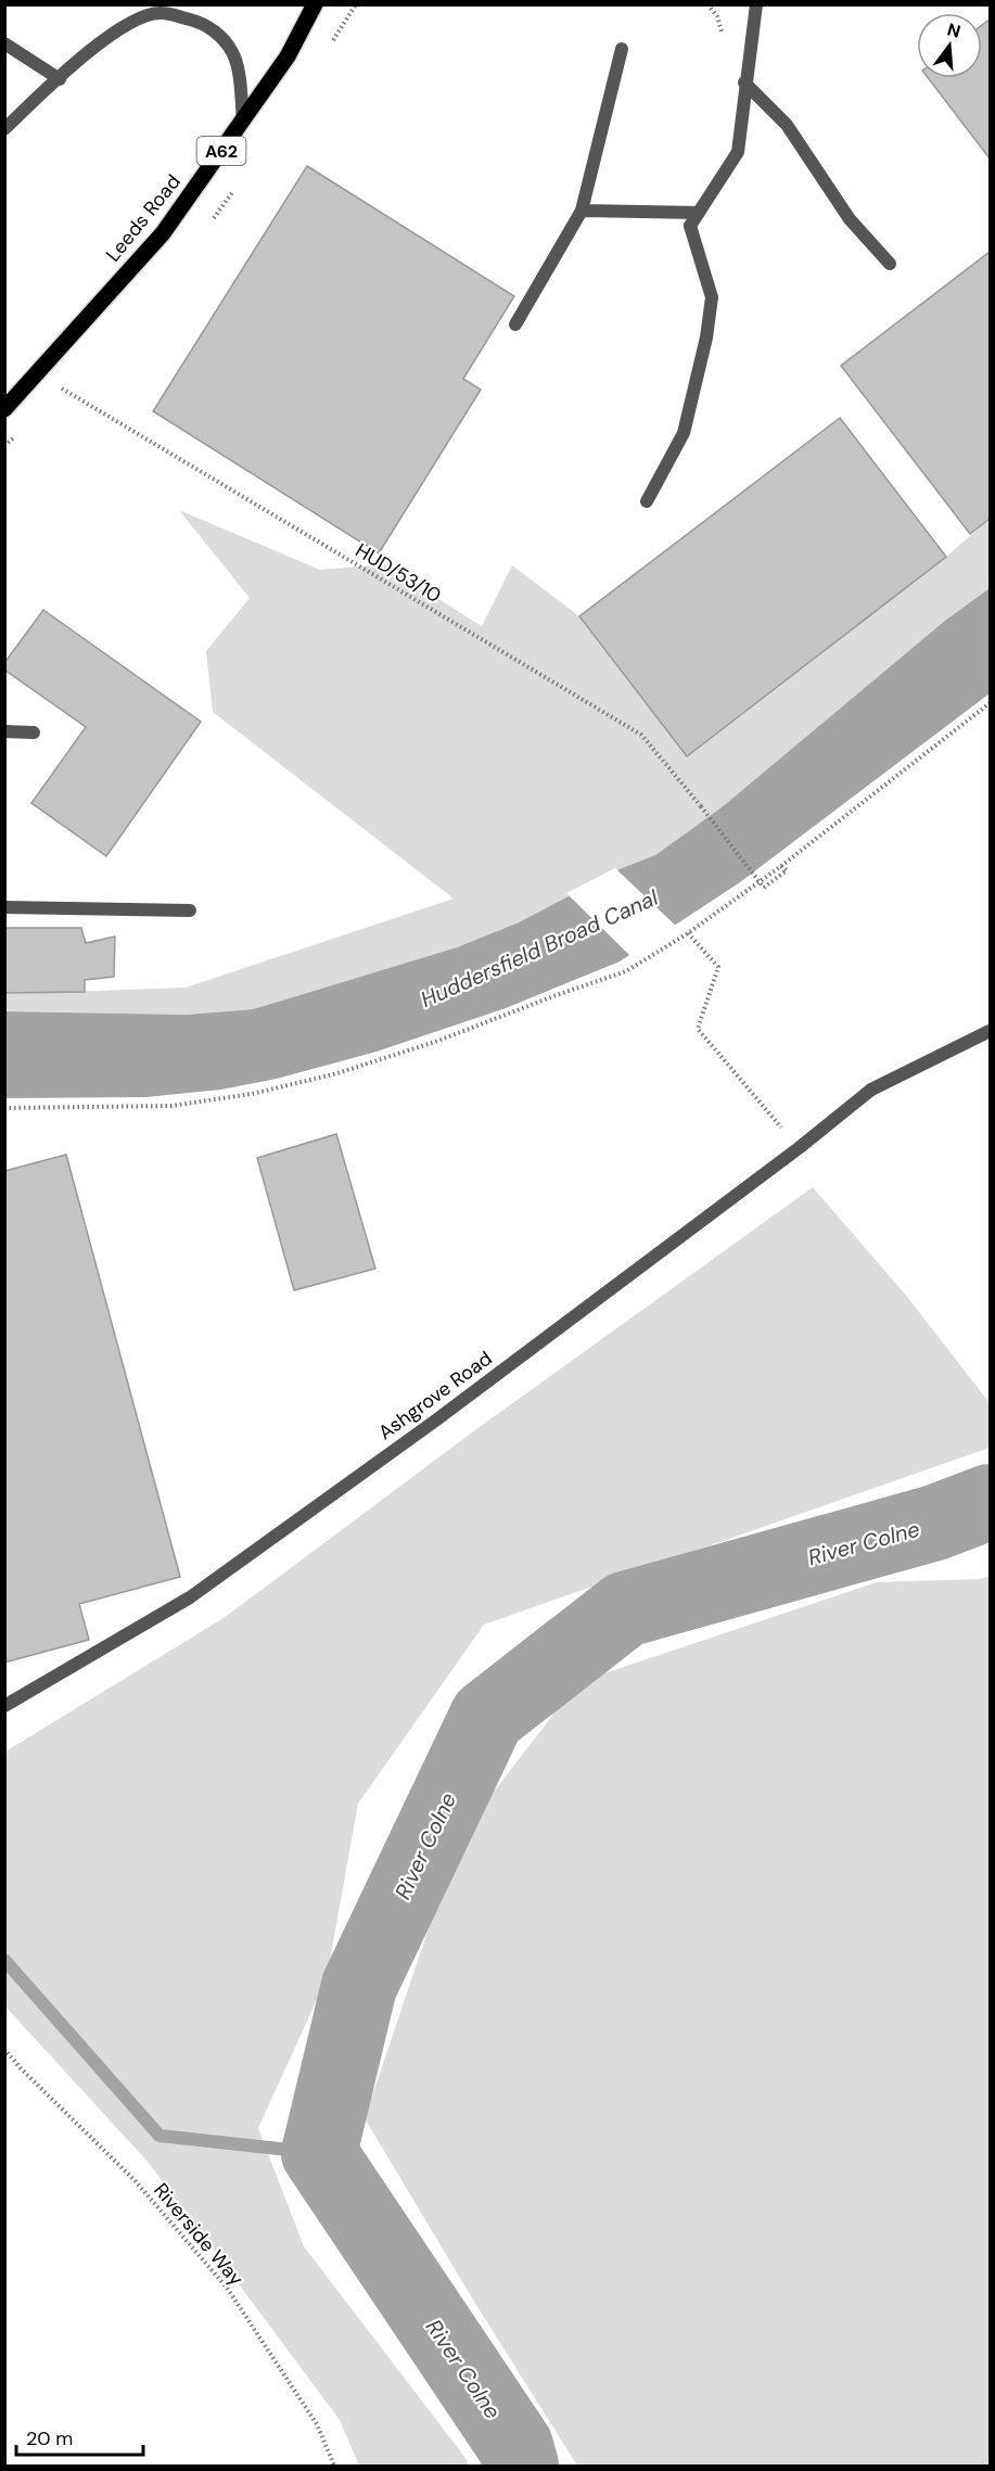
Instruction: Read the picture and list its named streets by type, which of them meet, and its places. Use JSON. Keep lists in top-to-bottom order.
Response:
{
  "streets": {
    "main road": ["A62", "Leeds Road"],
    "street": ["Ashgrove Road"],
    "path": ["HUD/53/10", "Riverside Way"]
  },
  "water": ["Huddersfield Broad Canal", "River Colne"],
  "scale_bar": "20 m",
  "north": "top"
}
